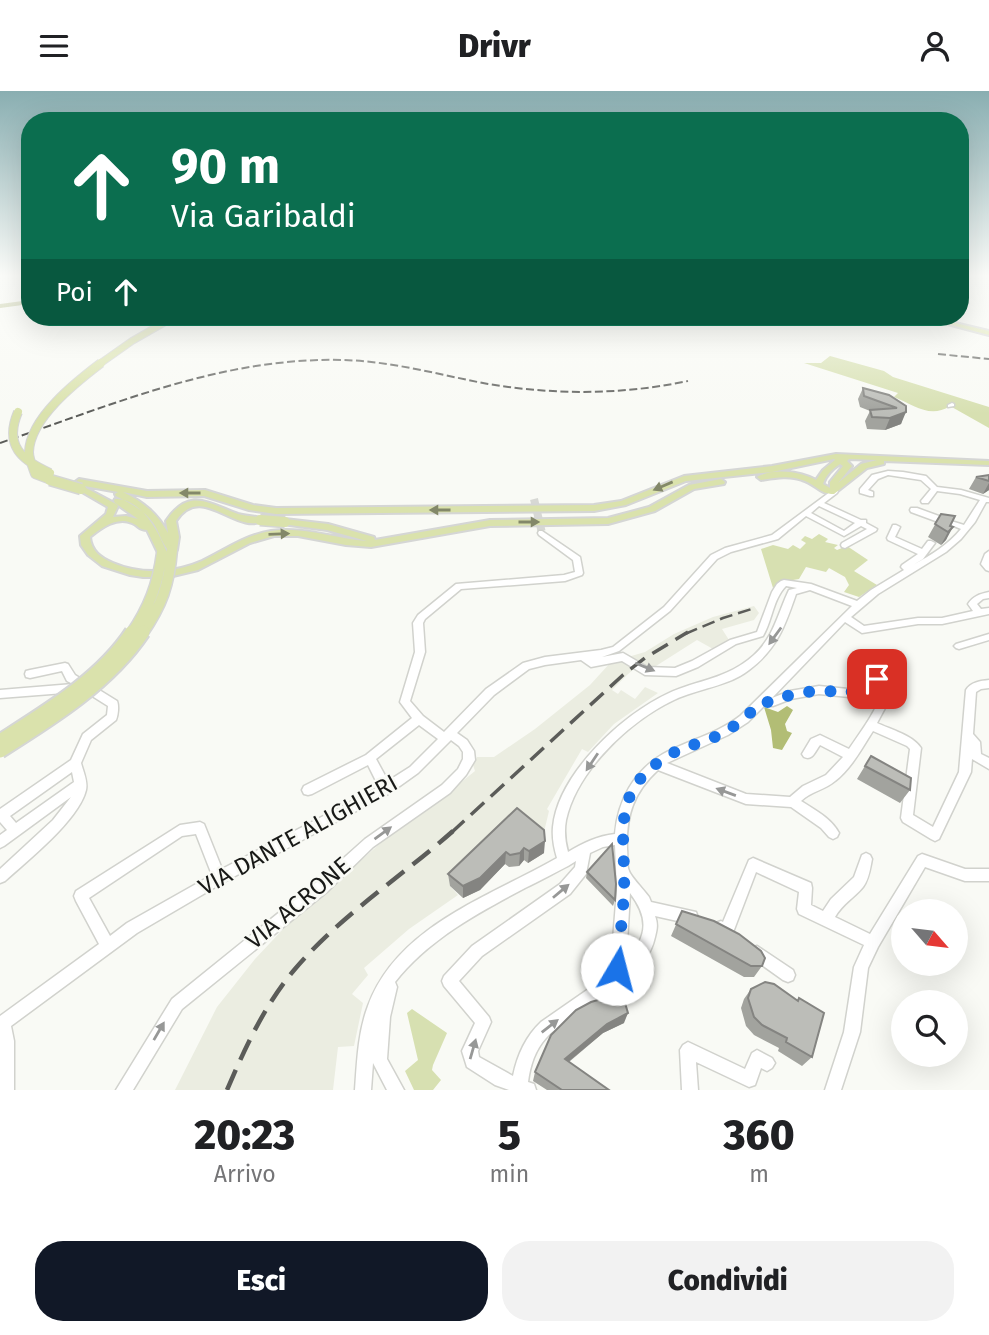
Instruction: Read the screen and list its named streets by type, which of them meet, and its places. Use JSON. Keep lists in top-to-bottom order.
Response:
{
  "streets": {
    "main road": ["VIA DANTE ALIGHIERI"],
    "street": ["VIA ACRONE"]
  },
  "crossings": [
    ["VIA DANTE ALIGHIERI", "VIA ACRONE"]
  ],
  "one_way": ["VIA ACRONE"],
  "north": "bottom right",
  "page": {
    "header": "Drivr",
    "turn": ["90 m", "Via Garibaldi"],
    "then": "Poi",
    "eta": [
      "20:23",
      "Arrivo",
      "5",
      "min",
      "360",
      "m"
    ],
    "buttons": ["Esci", "Condividi"]
  }
}
